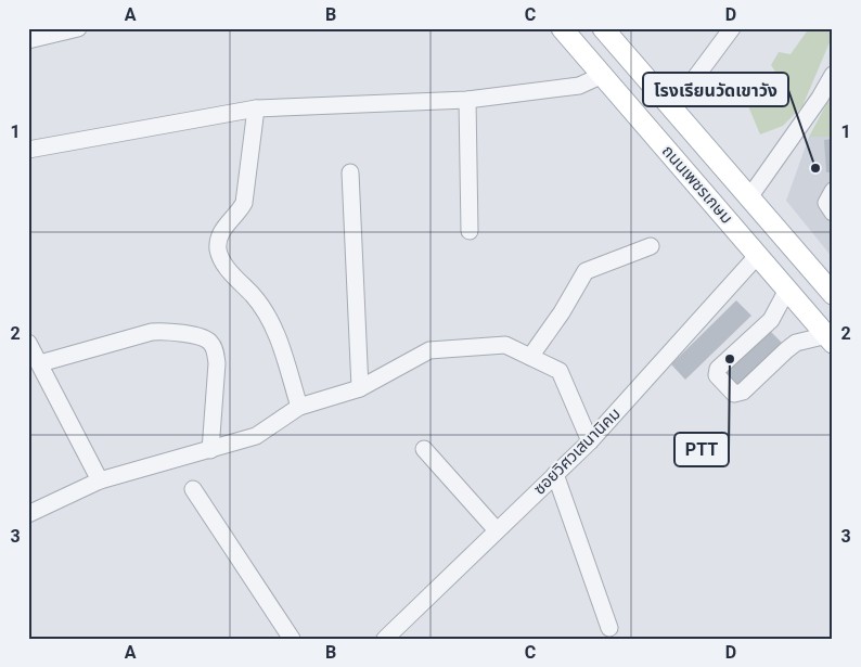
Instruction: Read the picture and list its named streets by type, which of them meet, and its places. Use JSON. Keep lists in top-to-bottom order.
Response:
{
  "streets": {
    "main road": ["ถนนเพชรเกษม"],
    "street": ["ซอยวิศวเสนานิคม"]
  },
  "crossings": [
    ["ถนนเพชรเกษม", "ซอยวิศวเสนานิคม"]
  ],
  "places": ["โรงเรียนวัดเขาวัง", "PTT"],
  "grid": {
    "columns": [
      "A",
      "B",
      "C",
      "D"
    ],
    "rows": ["1", "2", "3"]
  }
}
